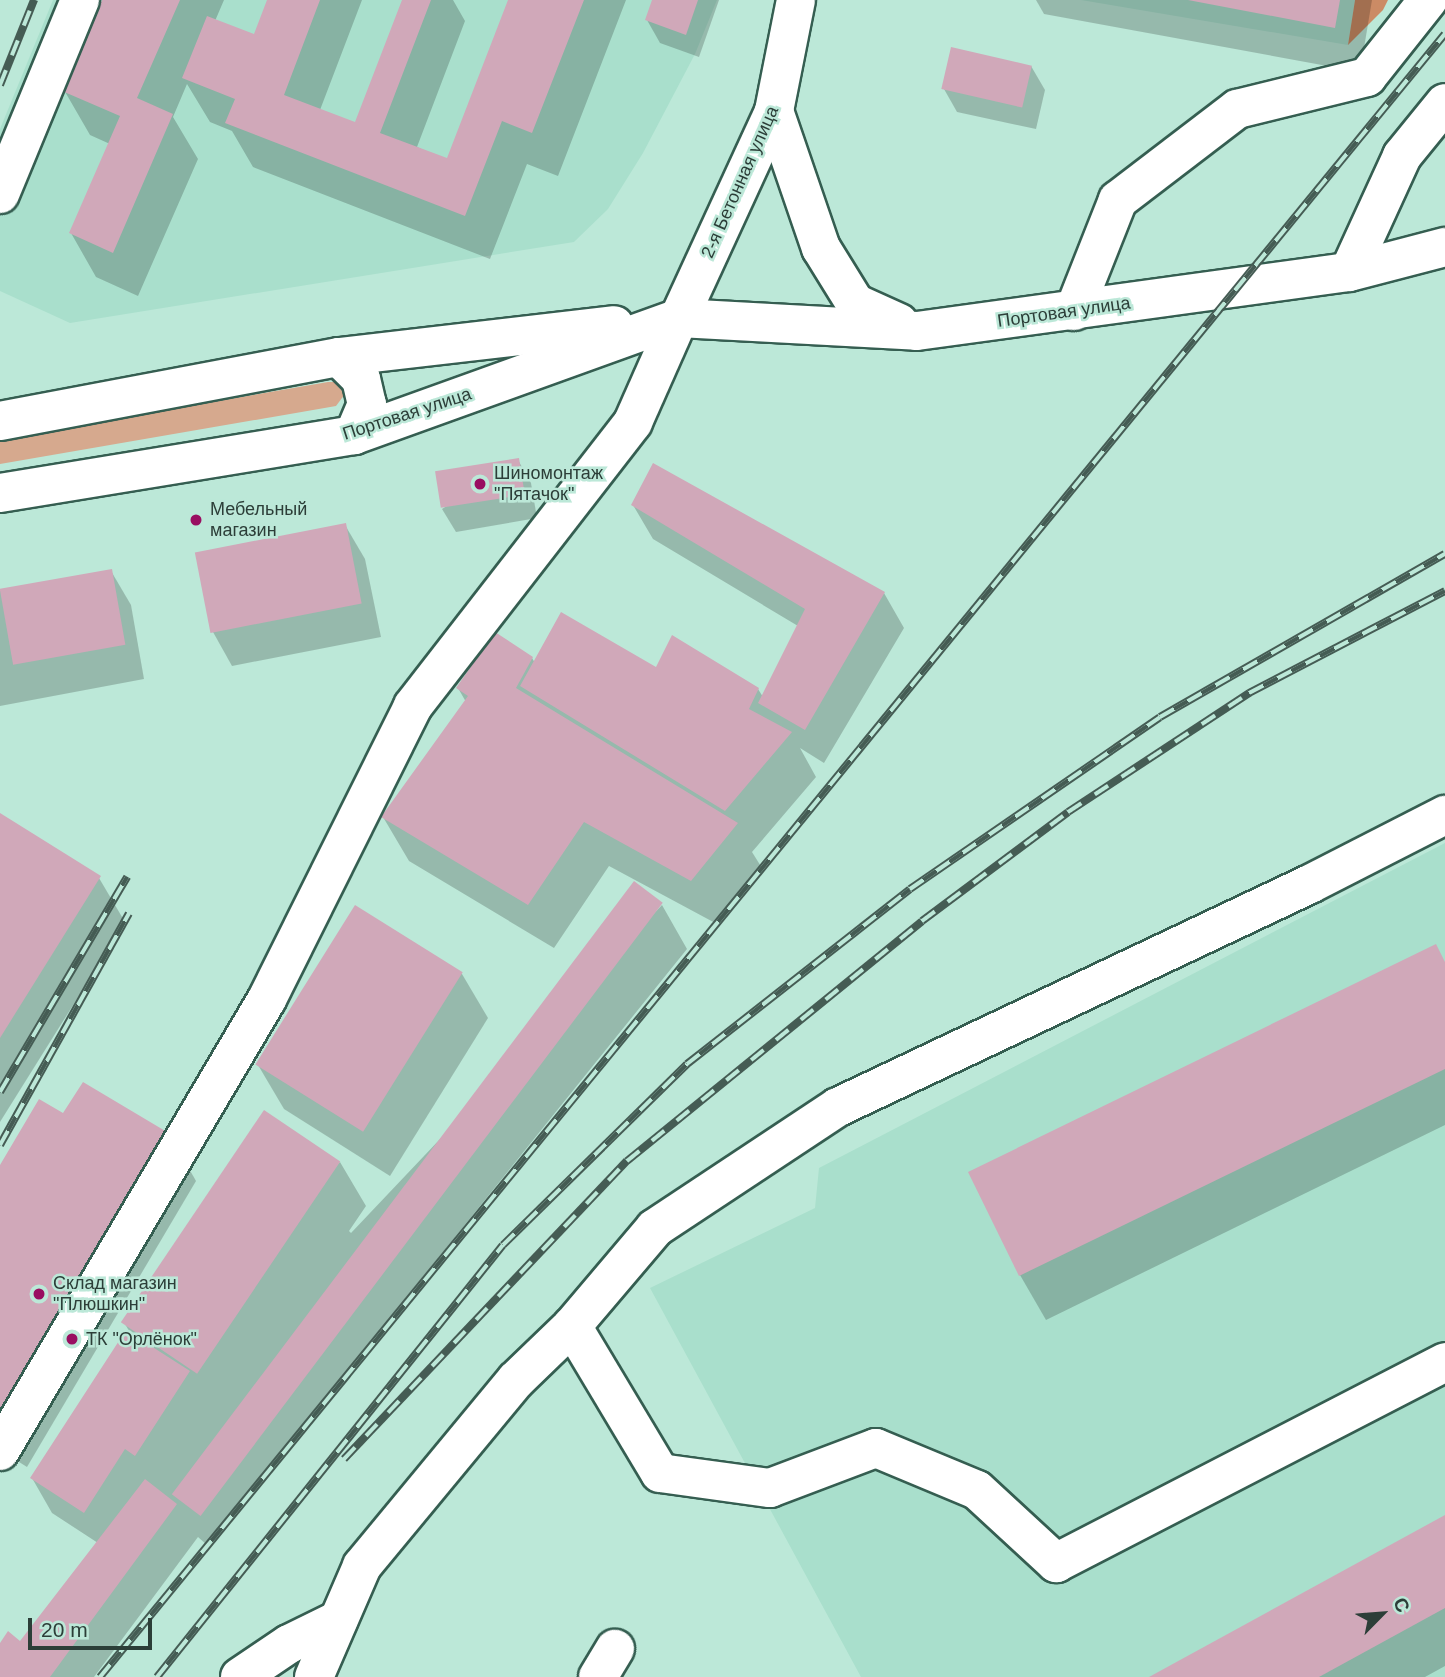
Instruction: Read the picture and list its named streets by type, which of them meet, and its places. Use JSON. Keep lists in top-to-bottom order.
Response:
{
  "streets": {
    "main road": ["2-я Бетонная улица", "Портовая улица"]
  },
  "crossings": [
    ["2-я Бетонная улица", "Портовая улица"]
  ],
  "places": [
    "Шиномонтаж \"Пятачок\"",
    "Мебельный магазин",
    "Склад магазин \"Плюшкин\"",
    "ТК \"Орлёнок\""
  ],
  "scale_bar": "20 m",
  "north": "top right"
}
